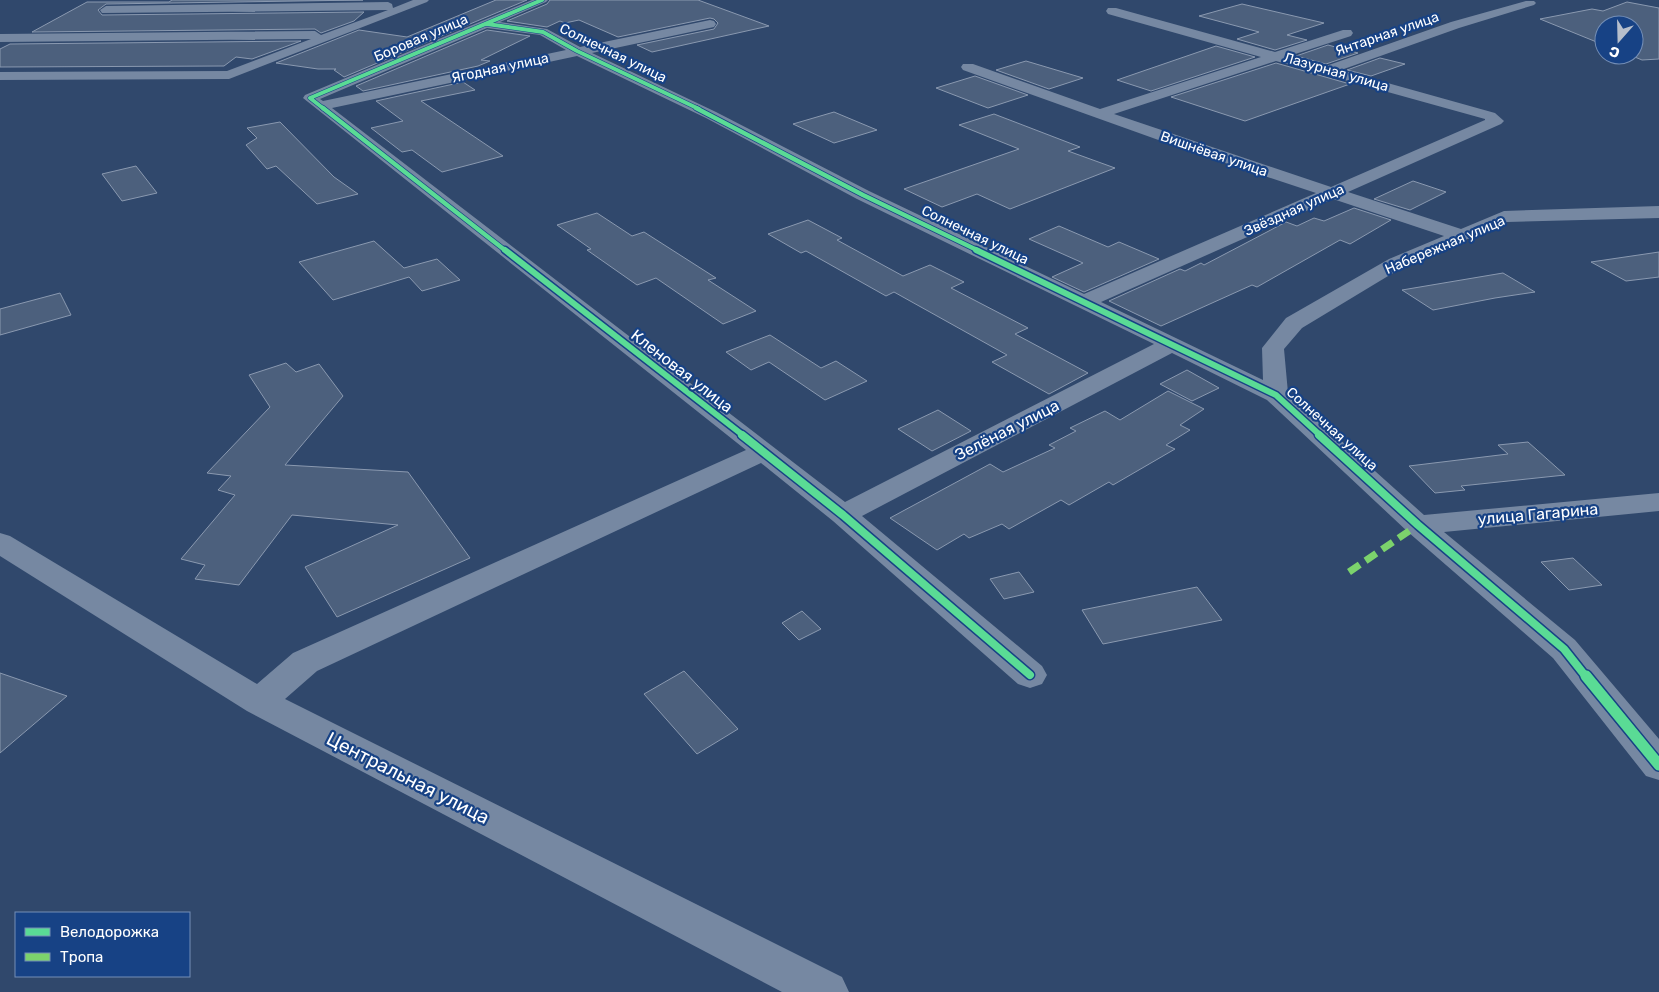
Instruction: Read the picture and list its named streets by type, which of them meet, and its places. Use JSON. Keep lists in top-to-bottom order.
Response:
{
  "streets": {
    "street": [
      "Янтарная улица",
      "Боровая улица",
      "Солнечная улица",
      "Ягодная улица",
      "Лазурная улица",
      "Вишнёвая улица",
      "Звёздная улица",
      "Набережная улица",
      "Кленовая улица",
      "Зелёная улица",
      "улица Гагарина",
      "Центральная улица"
    ]
  },
  "crossings": [
    ["Янтарная улица", "Лазурная улица"],
    ["Боровая улица", "Солнечная улица"],
    ["Боровая улица", "Ягодная улица"],
    ["Боровая улица", "Кленовая улица"],
    ["Солнечная улица", "Ягодная улица"],
    ["Солнечная улица", "Звёздная улица"],
    ["Солнечная улица", "Набережная улица"],
    ["Солнечная улица", "Зелёная улица"],
    ["Солнечная улица", "улица Гагарина"],
    ["Ягодная улица", "Кленовая улица"],
    ["Лазурная улица", "Вишнёвая улица"],
    ["Лазурная улица", "Звёздная улица"],
    ["Вишнёвая улица", "Звёздная улица"],
    ["Вишнёвая улица", "Набережная улица"],
    ["Кленовая улица", "Зелёная улица"]
  ],
  "legend": ["Велодорожка", "Тропа"],
  "north": "bottom"
}
